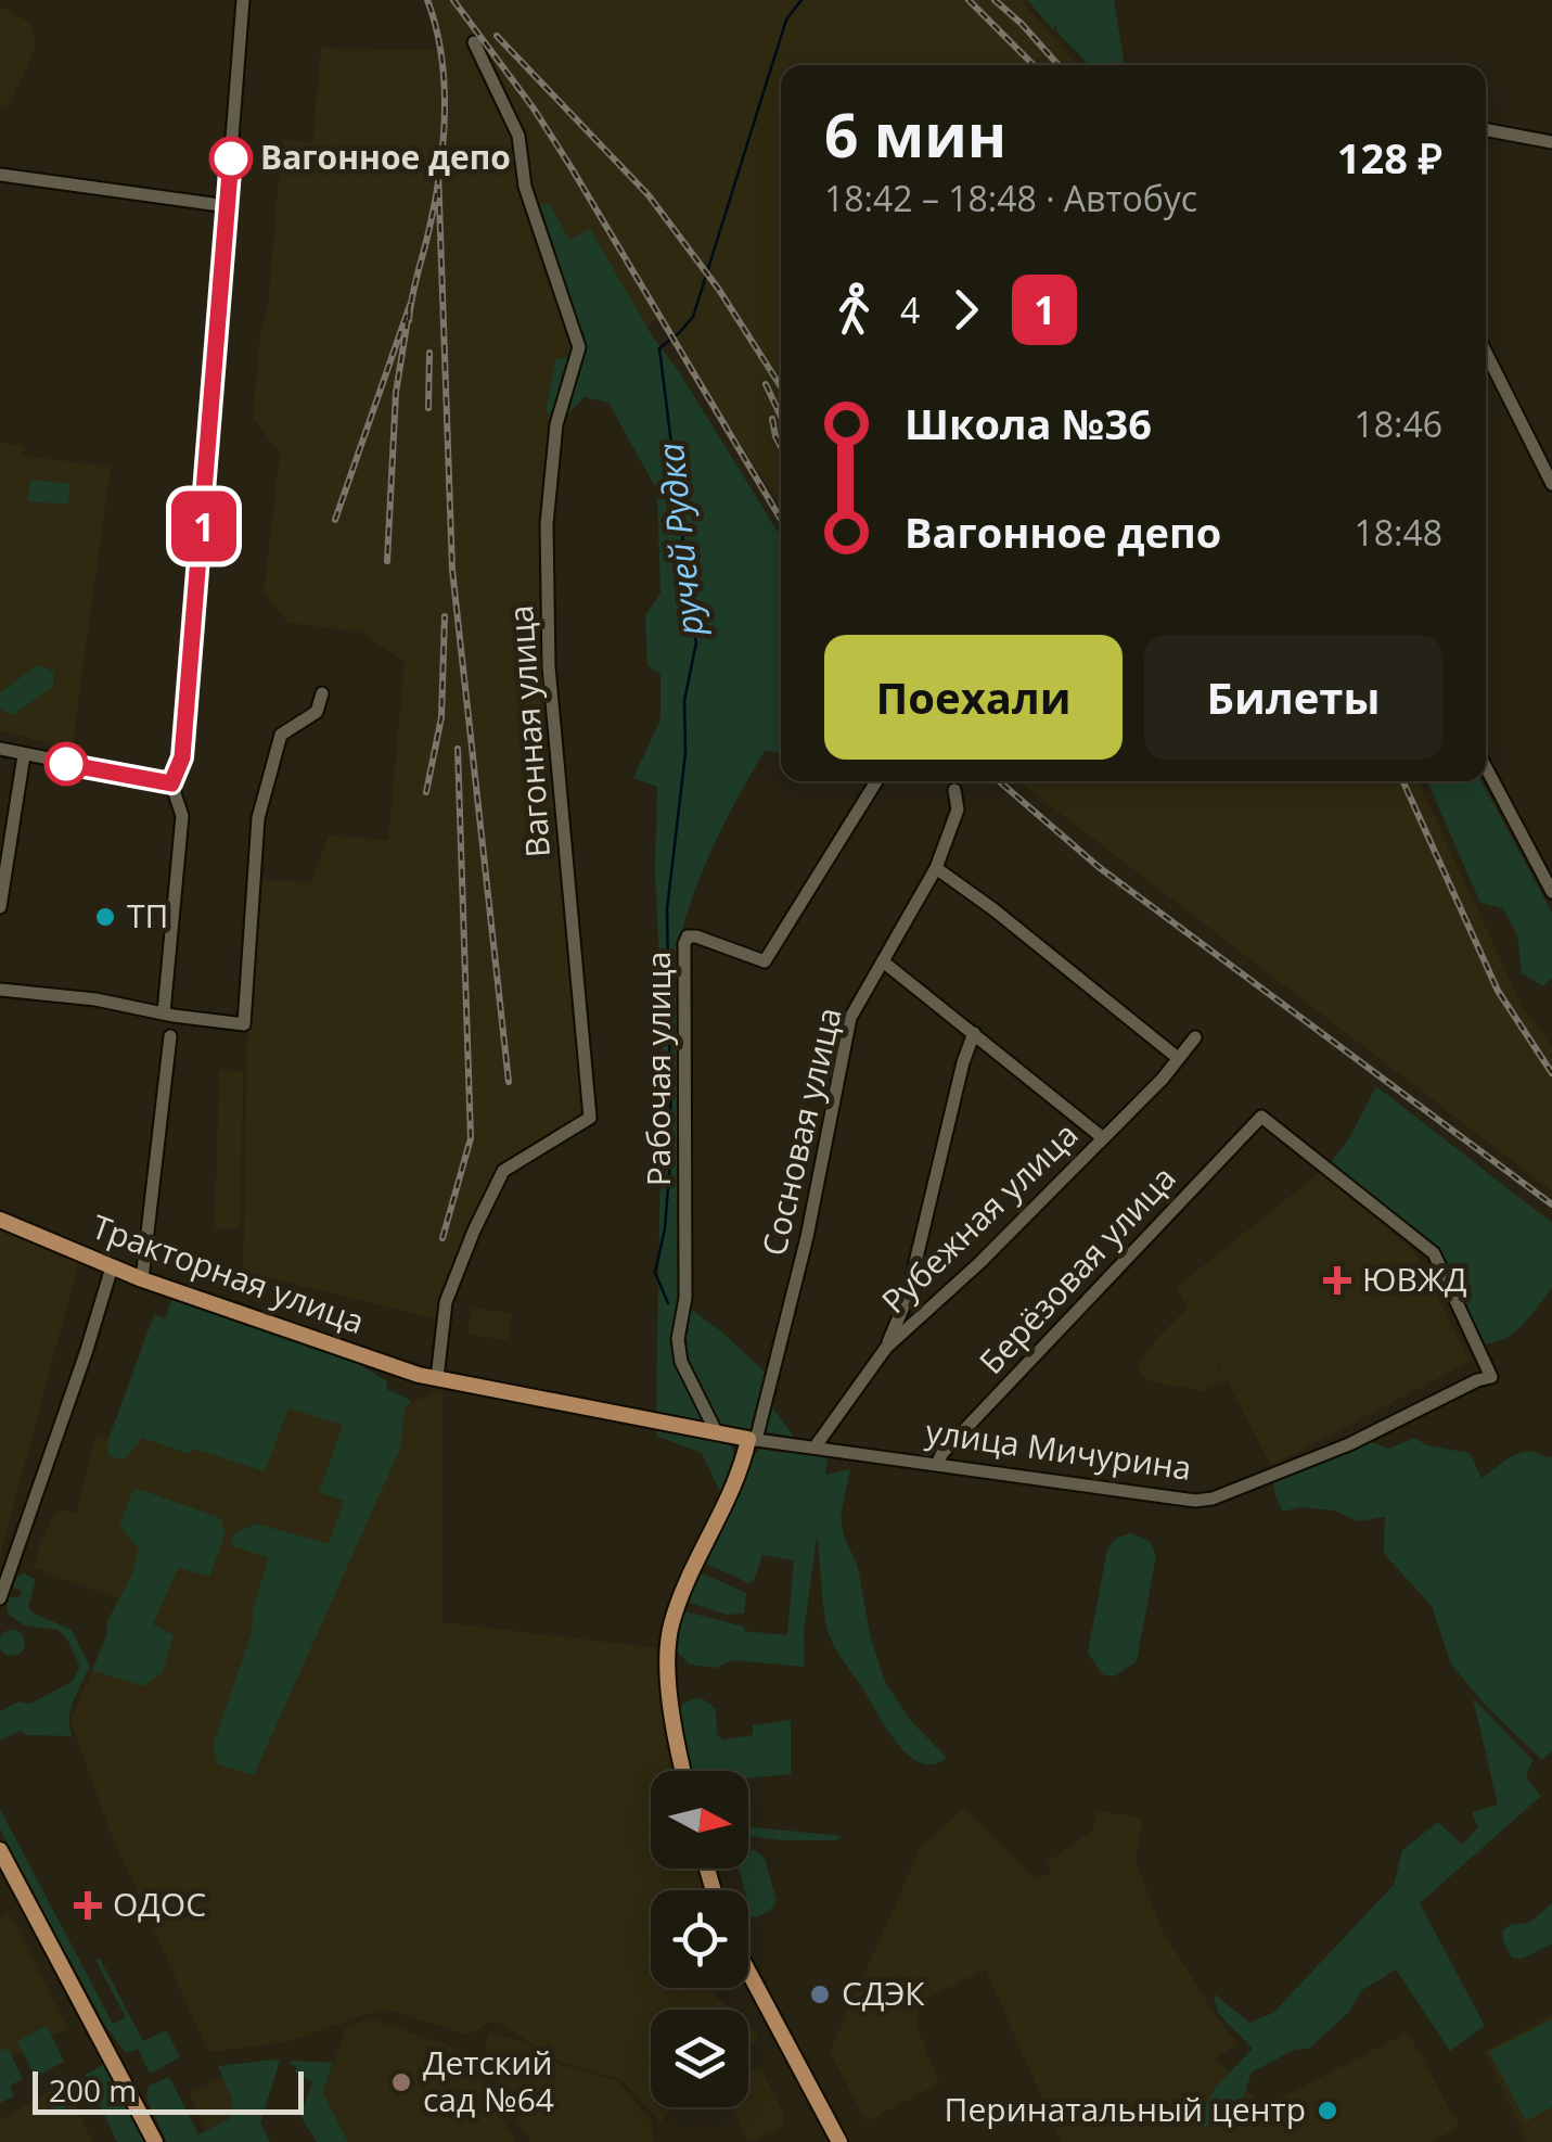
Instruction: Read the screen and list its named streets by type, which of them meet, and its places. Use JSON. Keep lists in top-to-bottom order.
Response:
{
  "streets": {
    "main road": ["Тракторная улица", "улица Мичурина"],
    "street": [
      "Вагонная улица",
      "Рабочая улица",
      "Сосновая улица",
      "Рубежная улица",
      "Берёзовая улица"
    ]
  },
  "crossings": [
    ["Вагонная улица", "Тракторная улица"],
    ["Вагонная улица", "улица Мичурина"],
    ["Рабочая улица", "улица Мичурина"],
    ["Сосновая улица", "улица Мичурина"],
    ["Рубежная улица", "улица Мичурина"],
    ["Берёзовая улица", "улица Мичурина"],
    ["Тракторная улица", "улица Мичурина"]
  ],
  "water": ["ручей Рудка"],
  "places": {
    "other": [
      "Вагонное депо",
      "ТП",
      "СДЭК",
      "Детский сад №64",
      "Перинатальный центр"
    ],
    "health": ["ЮВЖД", "ОДОС"]
  },
  "lines": ["bus line 1"],
  "scale_bar": "200 m",
  "north": "right",
  "page": {
    "on_map": "1",
    "heading": ["6 мин", "18:42 – 18:48 · Автобус", "128 ₽"],
    "legs": ["4", "1"],
    "list": [
      {
        "name": "Школа №36",
        "value": "18:46"
      },
      {
        "name": "Вагонное депо",
        "value": "18:48"
      }
    ],
    "buttons": ["Поехали", "Билеты"],
    "scale": "200 m"
  }
}
